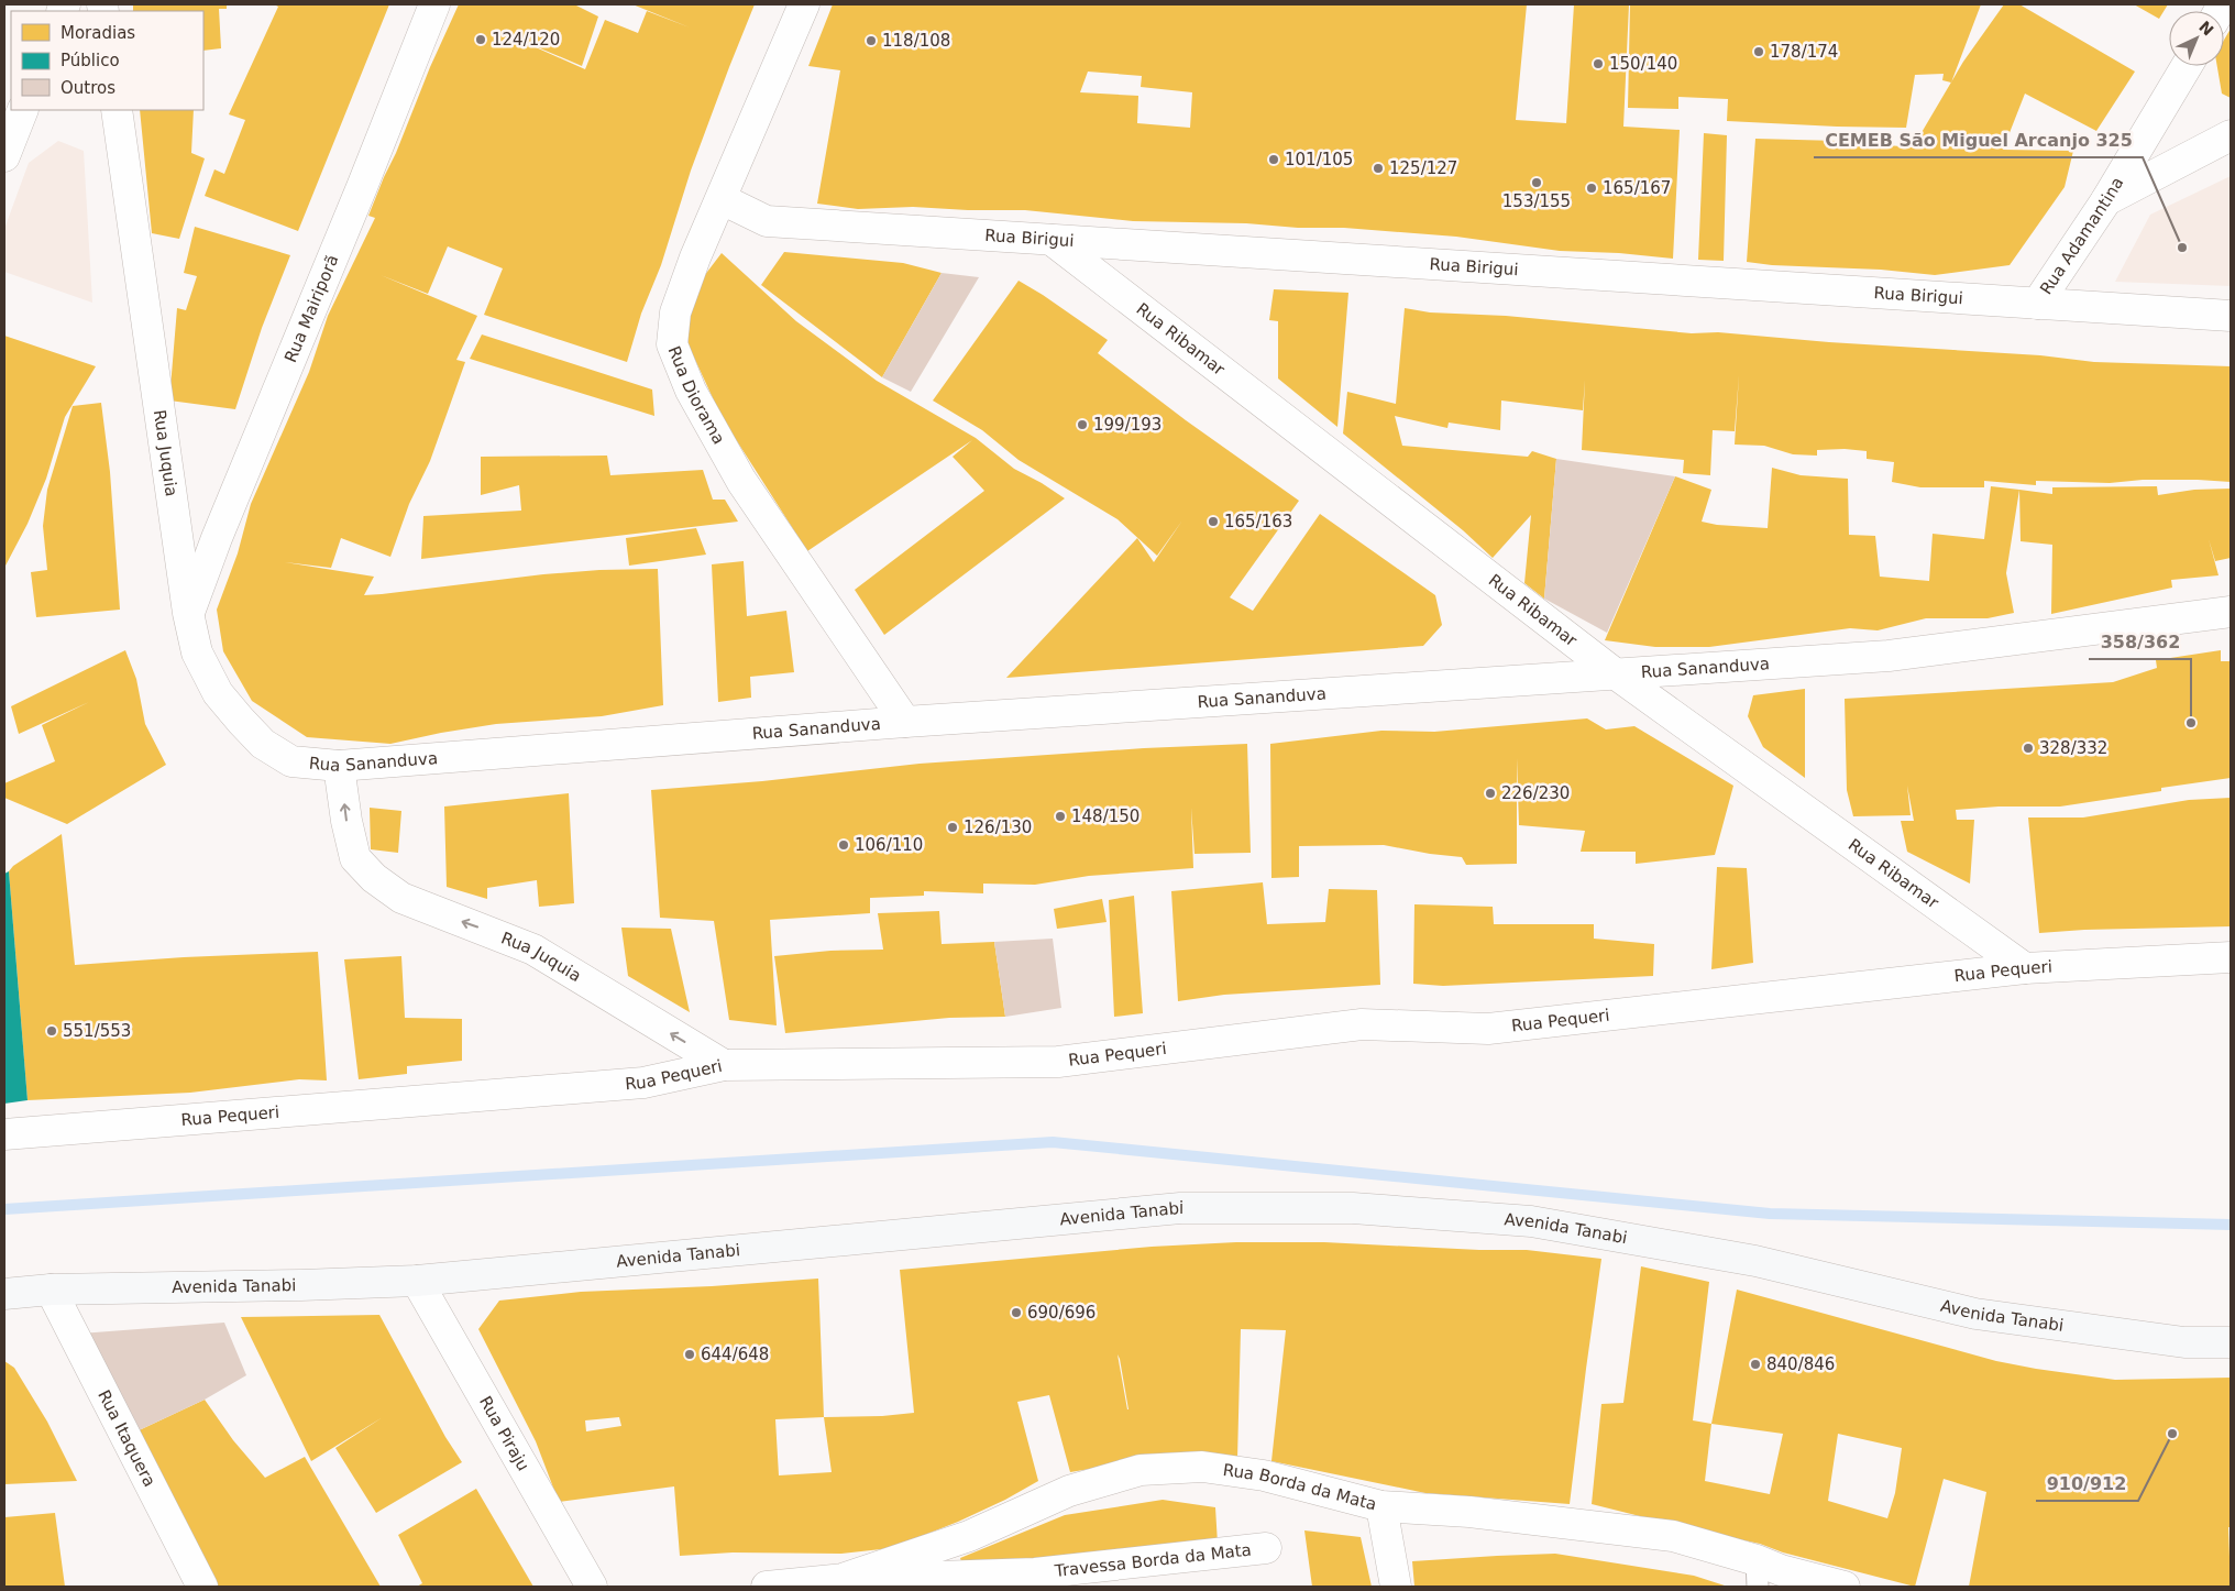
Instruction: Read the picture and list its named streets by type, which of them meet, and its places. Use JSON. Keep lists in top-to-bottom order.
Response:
{
  "streets": {
    "street": [
      "Rua Adamantina",
      "Rua Birigui",
      "Rua Mairiporã",
      "Rua Ribamar",
      "Rua Diorama",
      "Rua Juquia",
      "Rua Sananduva",
      "Rua Pequeri",
      "Avenida Tanabi",
      "Rua Piraju",
      "Rua Itaquera",
      "Rua Borda da Mata",
      "Travessa Borda da Mata"
    ]
  },
  "crossings": [
    ["Rua Adamantina", "Rua Birigui"],
    ["Rua Birigui", "Rua Ribamar"],
    ["Rua Birigui", "Rua Diorama"],
    ["Rua Mairiporã", "Rua Juquia"],
    ["Rua Ribamar", "Rua Sananduva"],
    ["Rua Ribamar", "Rua Pequeri"],
    ["Rua Diorama", "Rua Sananduva"],
    ["Rua Juquia", "Rua Sananduva"],
    ["Rua Juquia", "Rua Pequeri"],
    ["Avenida Tanabi", "Rua Piraju"],
    ["Avenida Tanabi", "Rua Itaquera"],
    ["Rua Borda da Mata", "Travessa Borda da Mata"]
  ],
  "one_way": ["Rua Juquia"],
  "places": [
    "124/120",
    "118/108",
    "178/174",
    "150/140",
    "101/105",
    "125/127",
    "153/155",
    "165/167",
    "CEMEB São Miguel Arcanjo 325",
    "199/193",
    "165/163",
    "358/362",
    "328/332",
    "226/230",
    "148/150",
    "126/130",
    "106/110",
    "551/553",
    "690/696",
    "644/648",
    "840/846",
    "910/912"
  ],
  "legend": ["Moradias", "Público", "Outros"],
  "north": "top right"
}
